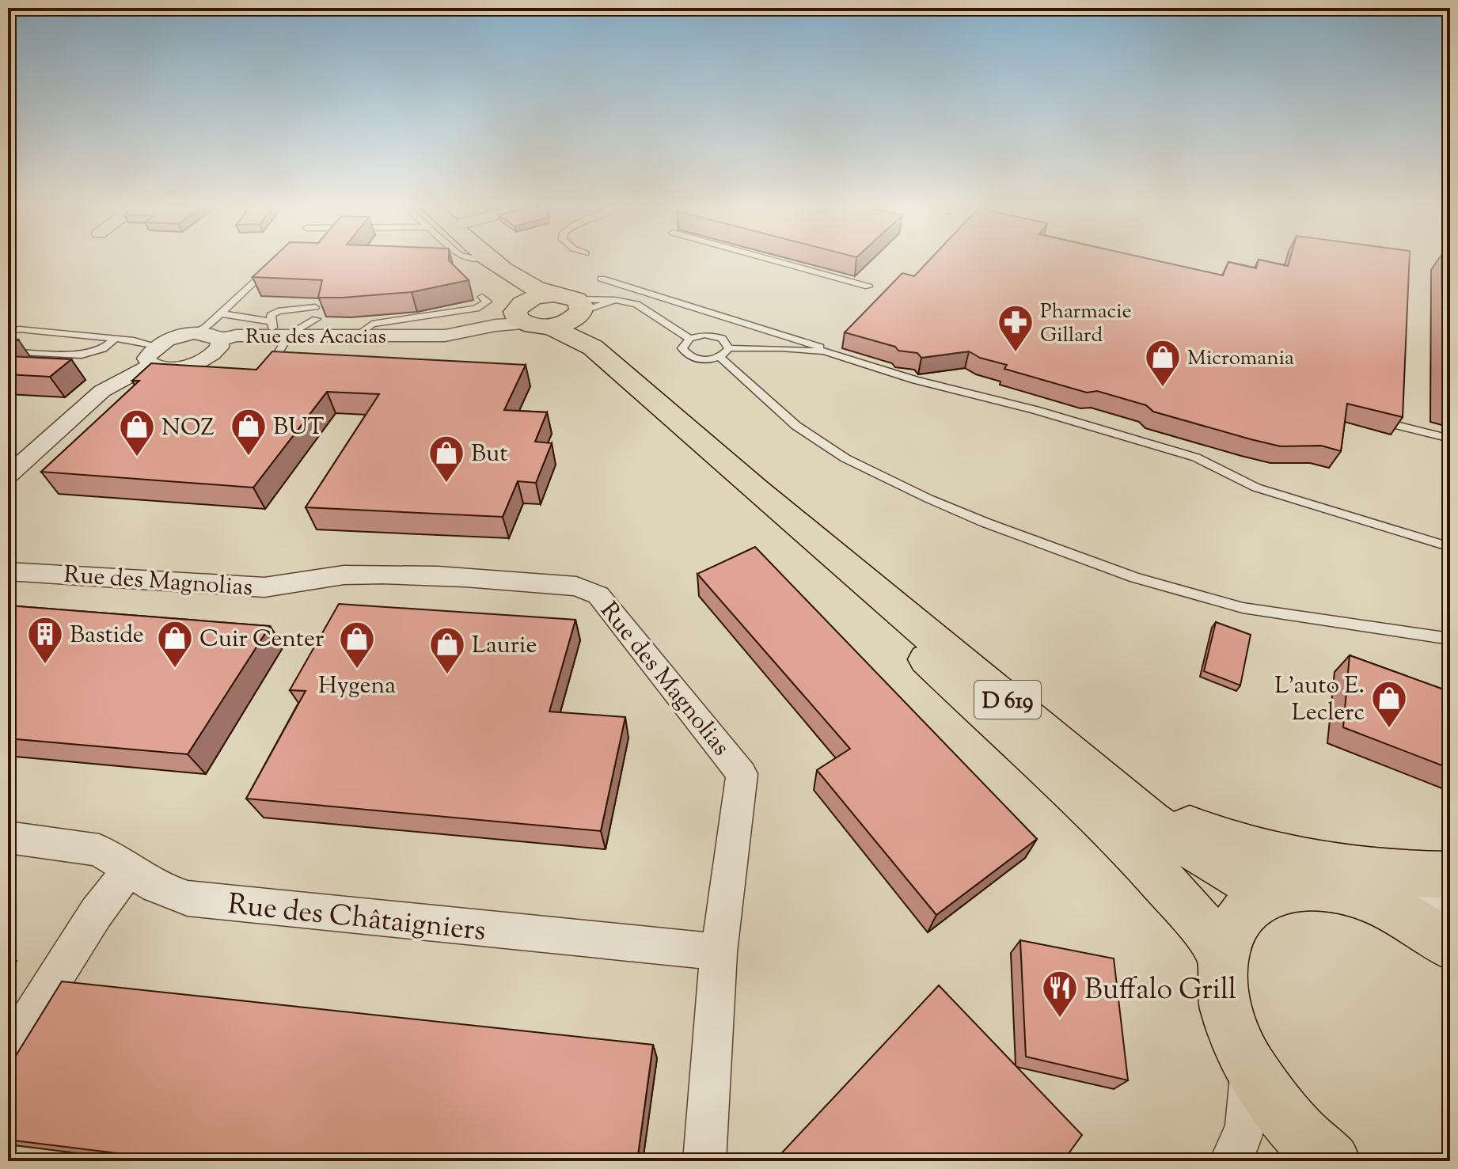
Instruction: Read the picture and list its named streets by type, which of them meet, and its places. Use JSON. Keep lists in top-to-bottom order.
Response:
{
  "streets": {
    "main road": ["D 619"],
    "street": ["Rue des Acacias", "Rue des Magnolias", "Rue des Châtaigniers"]
  },
  "crossings": [
    ["Rue des Magnolias", "Rue des Châtaigniers"]
  ],
  "places": {
    "pharmacy": ["Pharmacie Gillard"],
    "shop": [
      "Micromania",
      "BUT",
      "NOZ",
      "But",
      "Cuir Center",
      "Hygena",
      "Laurie",
      "L'auto E. Leclerc"
    ],
    "building": ["Bastide"],
    "restaurant": ["Buffalo Grill"]
  }
}
